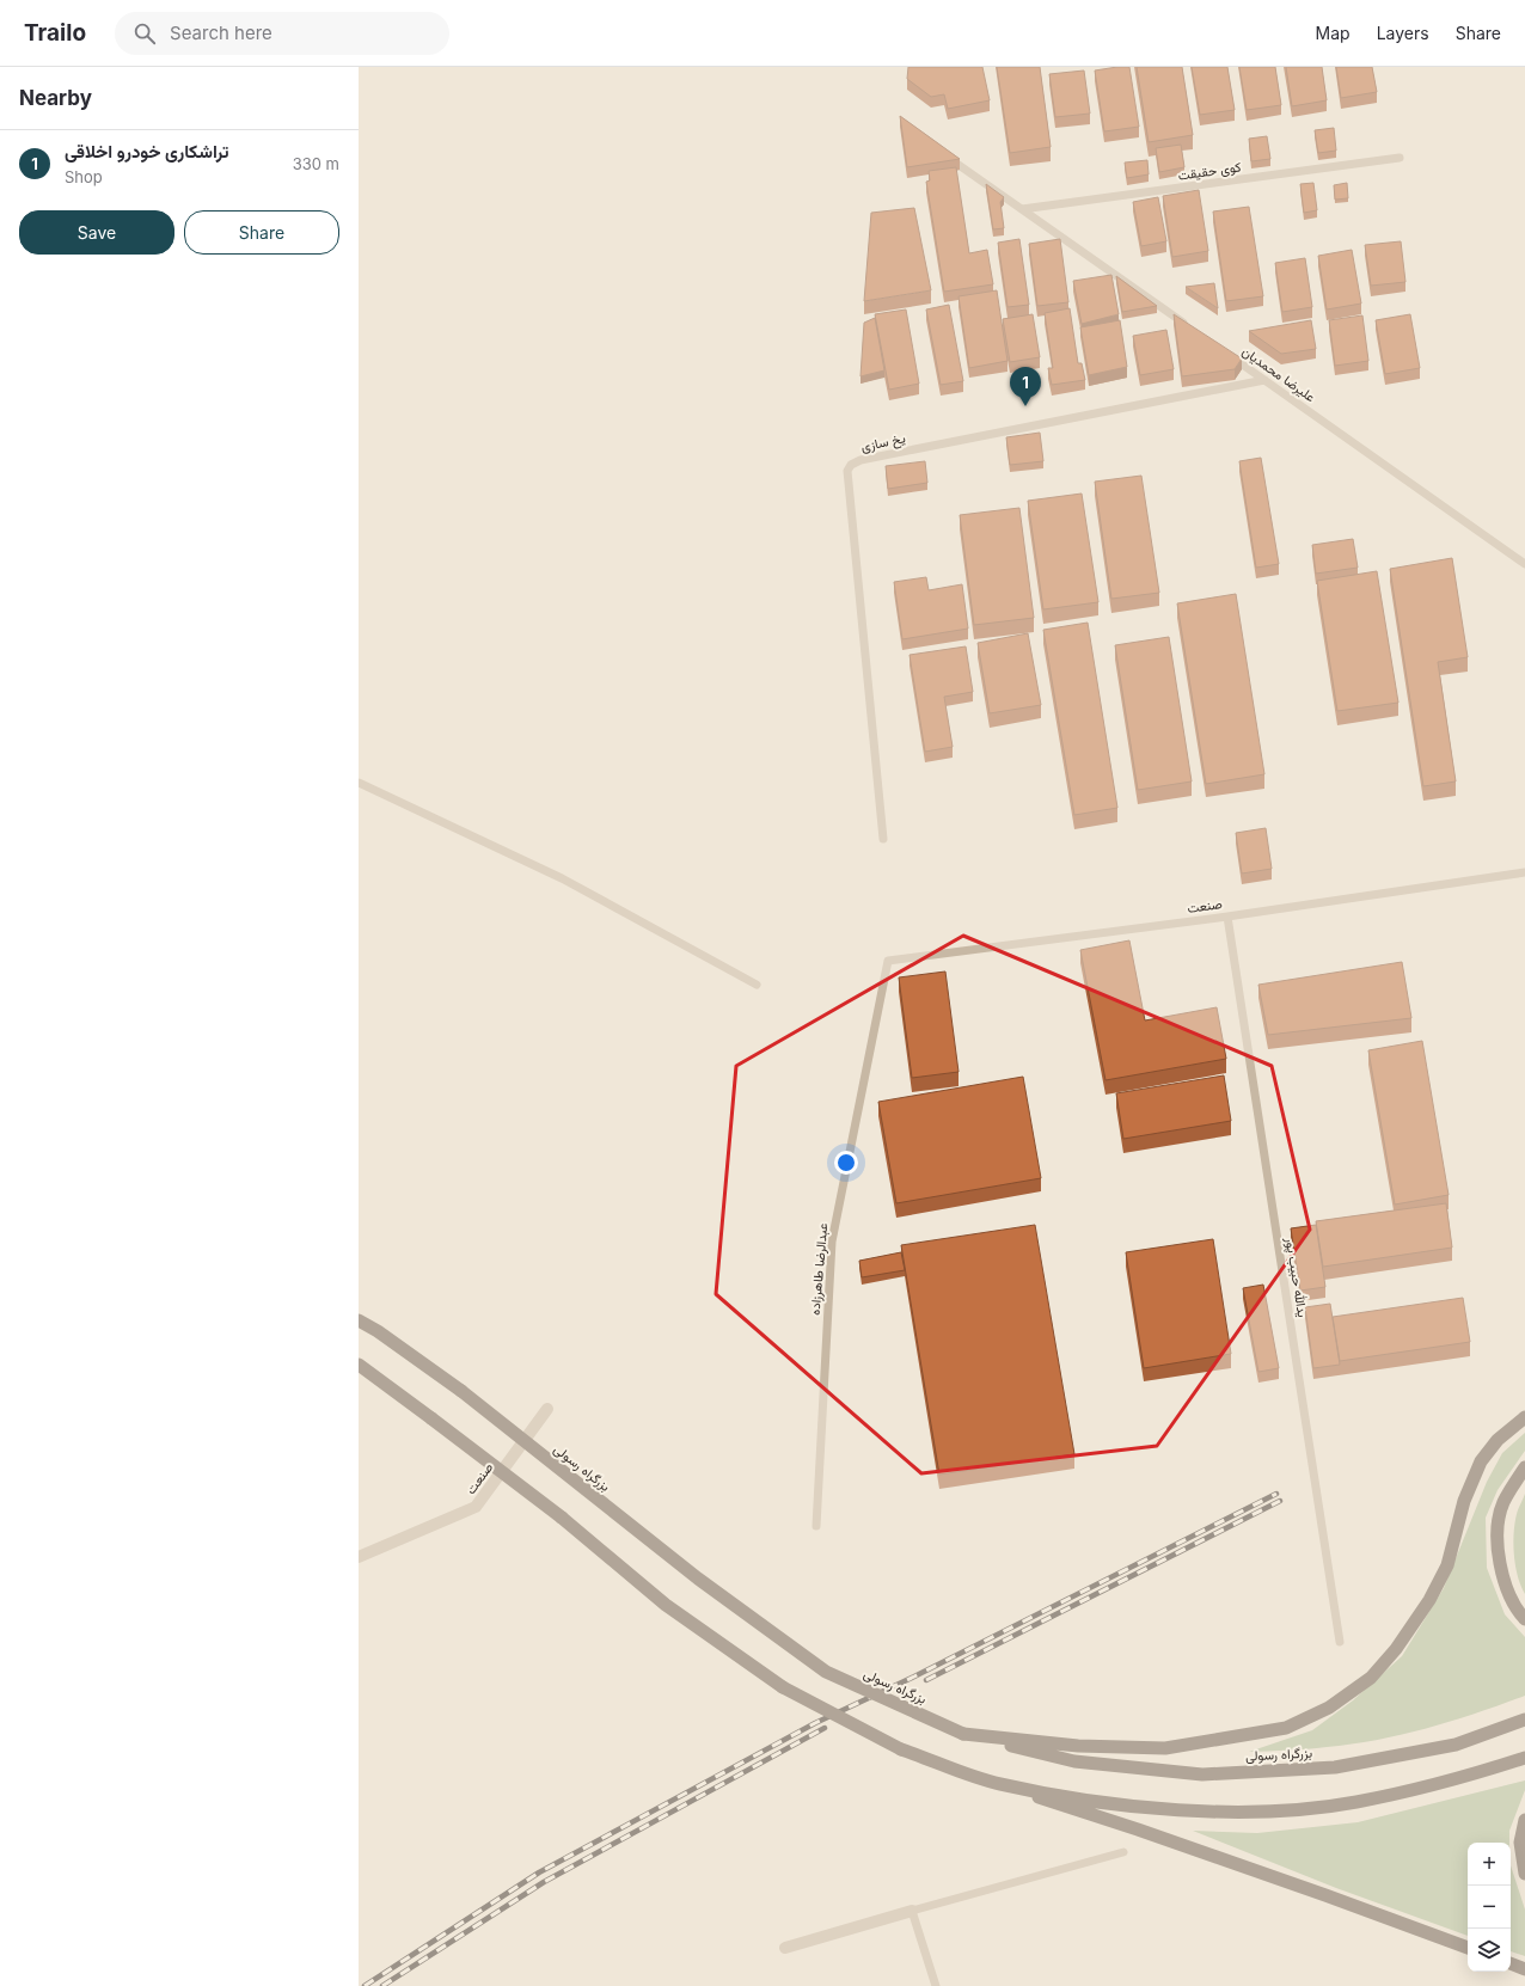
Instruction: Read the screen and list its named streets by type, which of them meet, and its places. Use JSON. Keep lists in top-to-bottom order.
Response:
{
  "streets": {
    "highway": ["بزرگراه رسولی"],
    "street": ["صنعت"],
    "lane": [
      "کوی حقیقت",
      "علیرضا محمدیان",
      "یخ سازی",
      "عبدالرضا طاهرزاده",
      "یدالله حبیب پور"
    ]
  },
  "crossings": [
    ["علیرضا محمدیان", "یخ سازی"],
    ["صنعت", "عبدالرضا طاهرزاده"],
    ["صنعت", "یدالله حبیب پور"]
  ],
  "page": {
    "header": "Trailo",
    "search": "Search here",
    "nav": ["Map", "Layers", "Share"],
    "heading": "Nearby",
    "list": [
      {
        "mark": "1",
        "name": "تراشکاری خودرو اخلاقی",
        "note": "Shop",
        "value": "330 m"
      }
    ],
    "buttons": ["Save", "Share"],
    "pins": "1",
    "map_buttons": ["+", "−"]
  }
}
